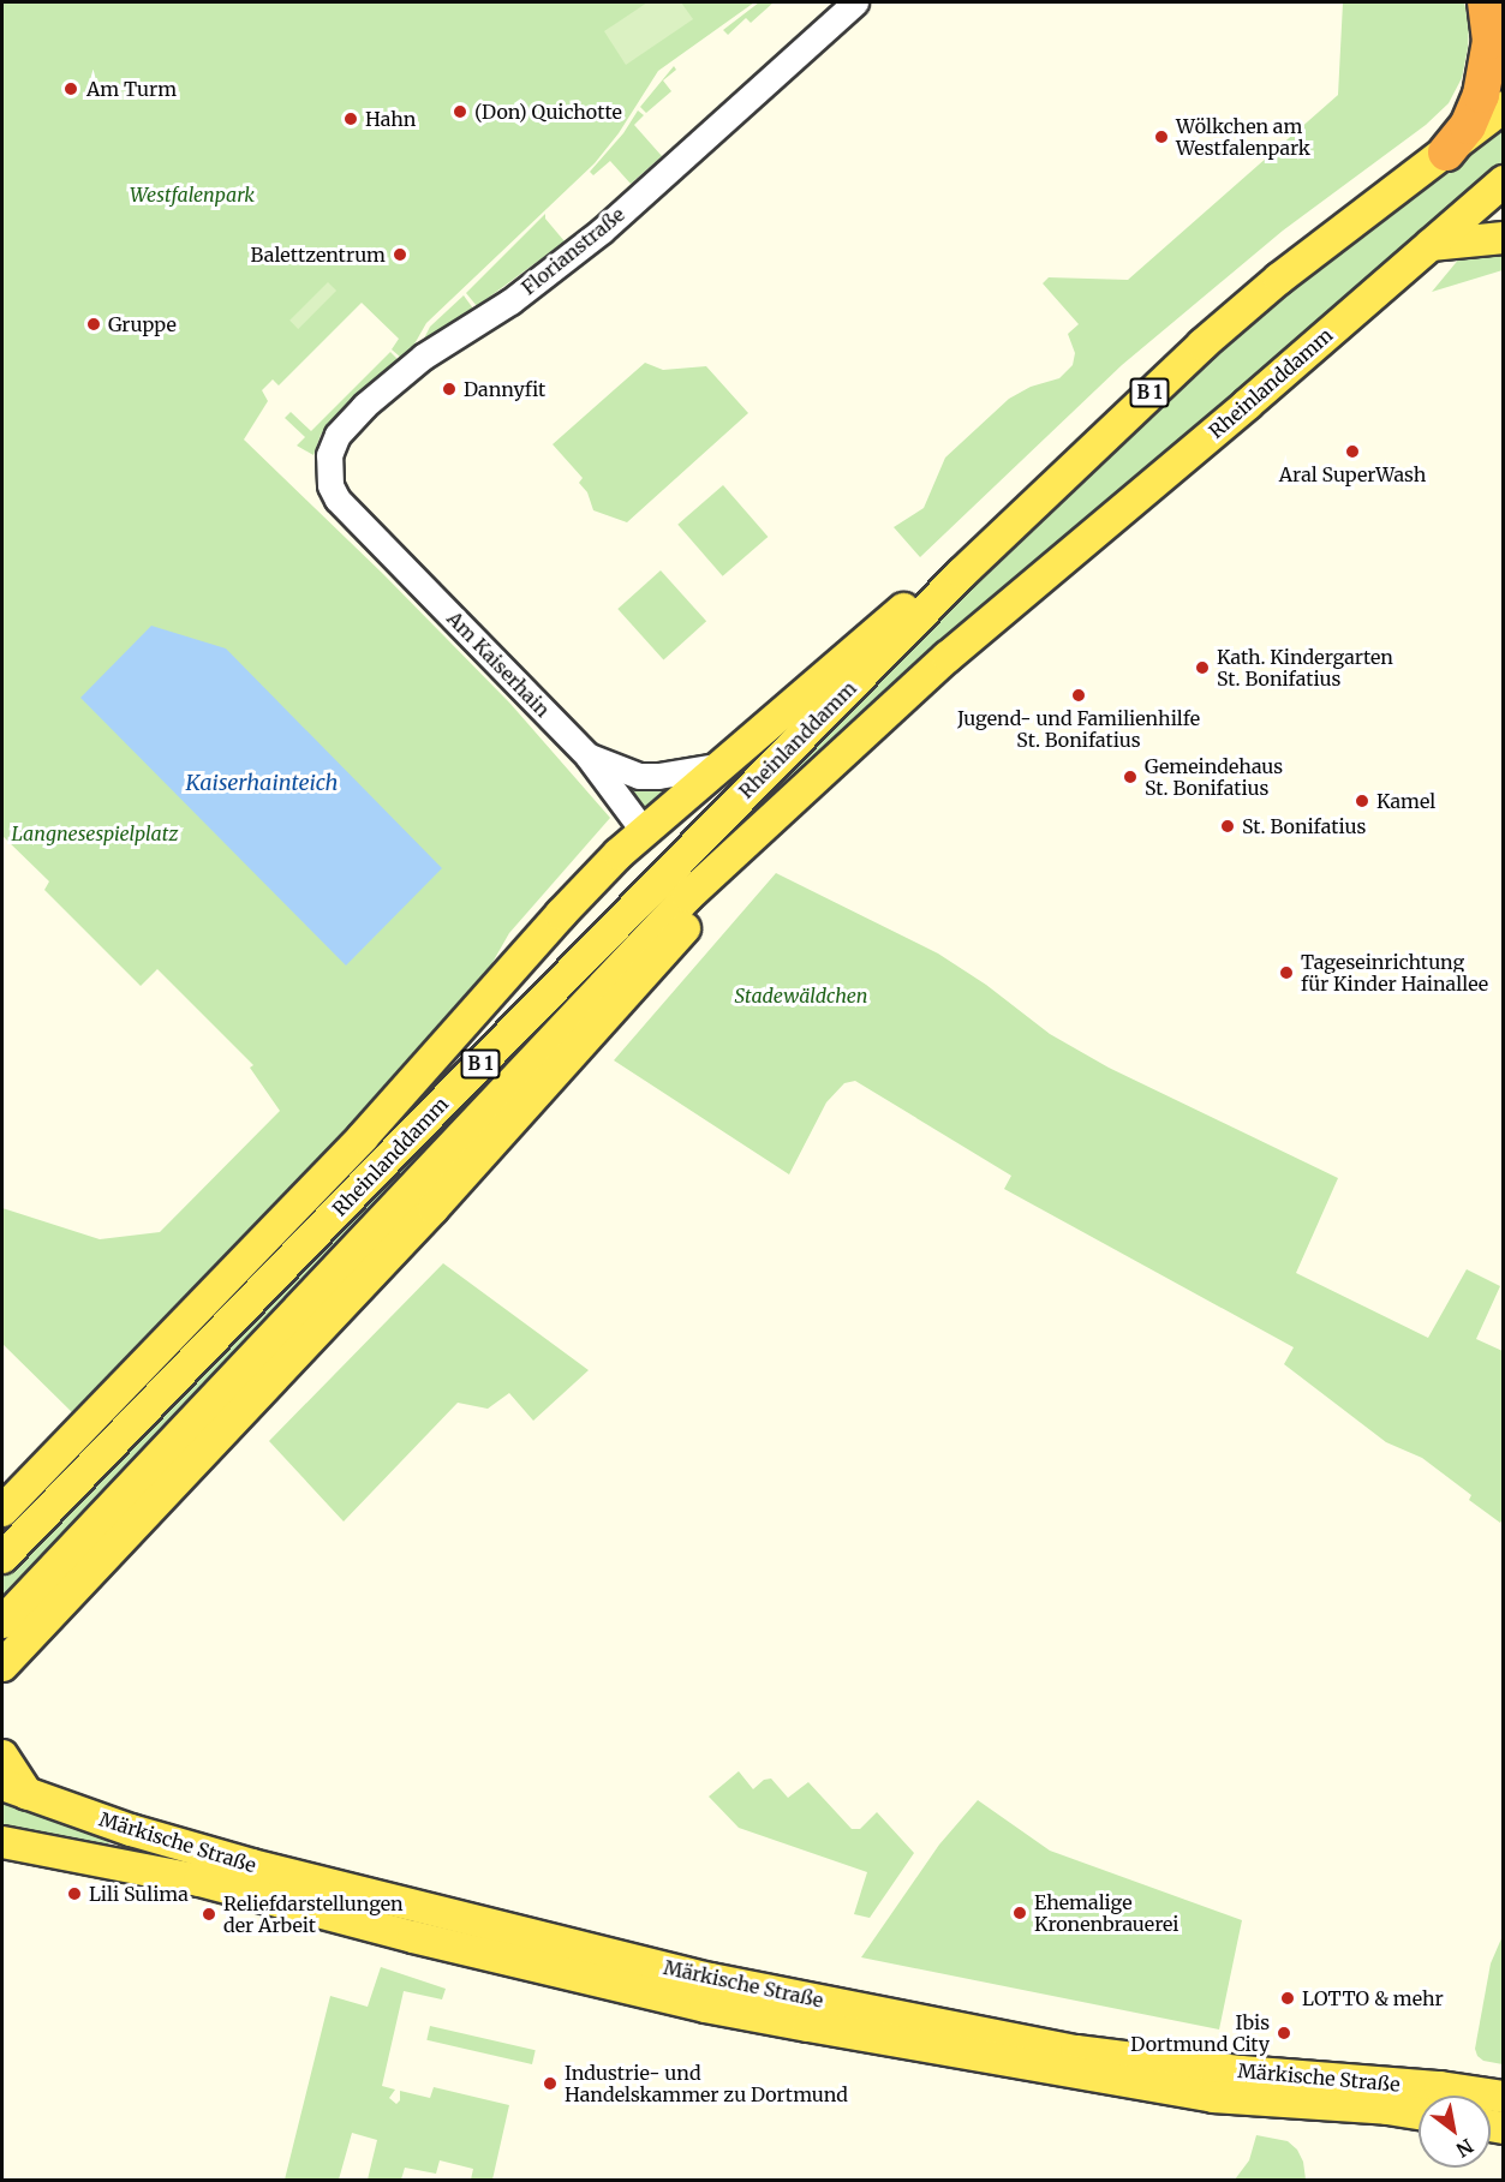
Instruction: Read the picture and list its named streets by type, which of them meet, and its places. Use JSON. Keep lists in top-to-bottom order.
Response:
{
  "streets": {
    "main road": ["Rheinlanddamm", "B 1", "Märkische Straße"],
    "street": ["Florianstraße", "Am Kaiserhain"]
  },
  "crossings": [
    ["Florianstraße", "Am Kaiserhain"],
    ["Rheinlanddamm", "Am Kaiserhain"]
  ],
  "water": ["Kaiserhainteich"],
  "parks": ["Westfalenpark", "Langnesespielplatz", "Stadewäldchen"],
  "places": [
    "Am Turm",
    "(Don) Quichotte",
    "Hahn",
    "Wölkchen am Westfalenpark",
    "Balettzentrum",
    "Gruppe",
    "Dannyfit",
    "Aral SuperWash",
    "Kath. Kindergarten St. Bonifatius",
    "Jugend- und Familienhilfe St. Bonifatius",
    "Gemeindehaus St. Bonifatius",
    "Kamel",
    "St. Bonifatius",
    "Tageseinrichtung für Kinder Hainallee",
    "Lili Sulima",
    "Ehemalige Kronenbrauerei",
    "Reliefdarstellungen der Arbeit",
    "LOTTO & mehr",
    "Ibis Dortmund City",
    "Industrie- und Handelskammer zu Dortmund"
  ],
  "north": "bottom right"
}
